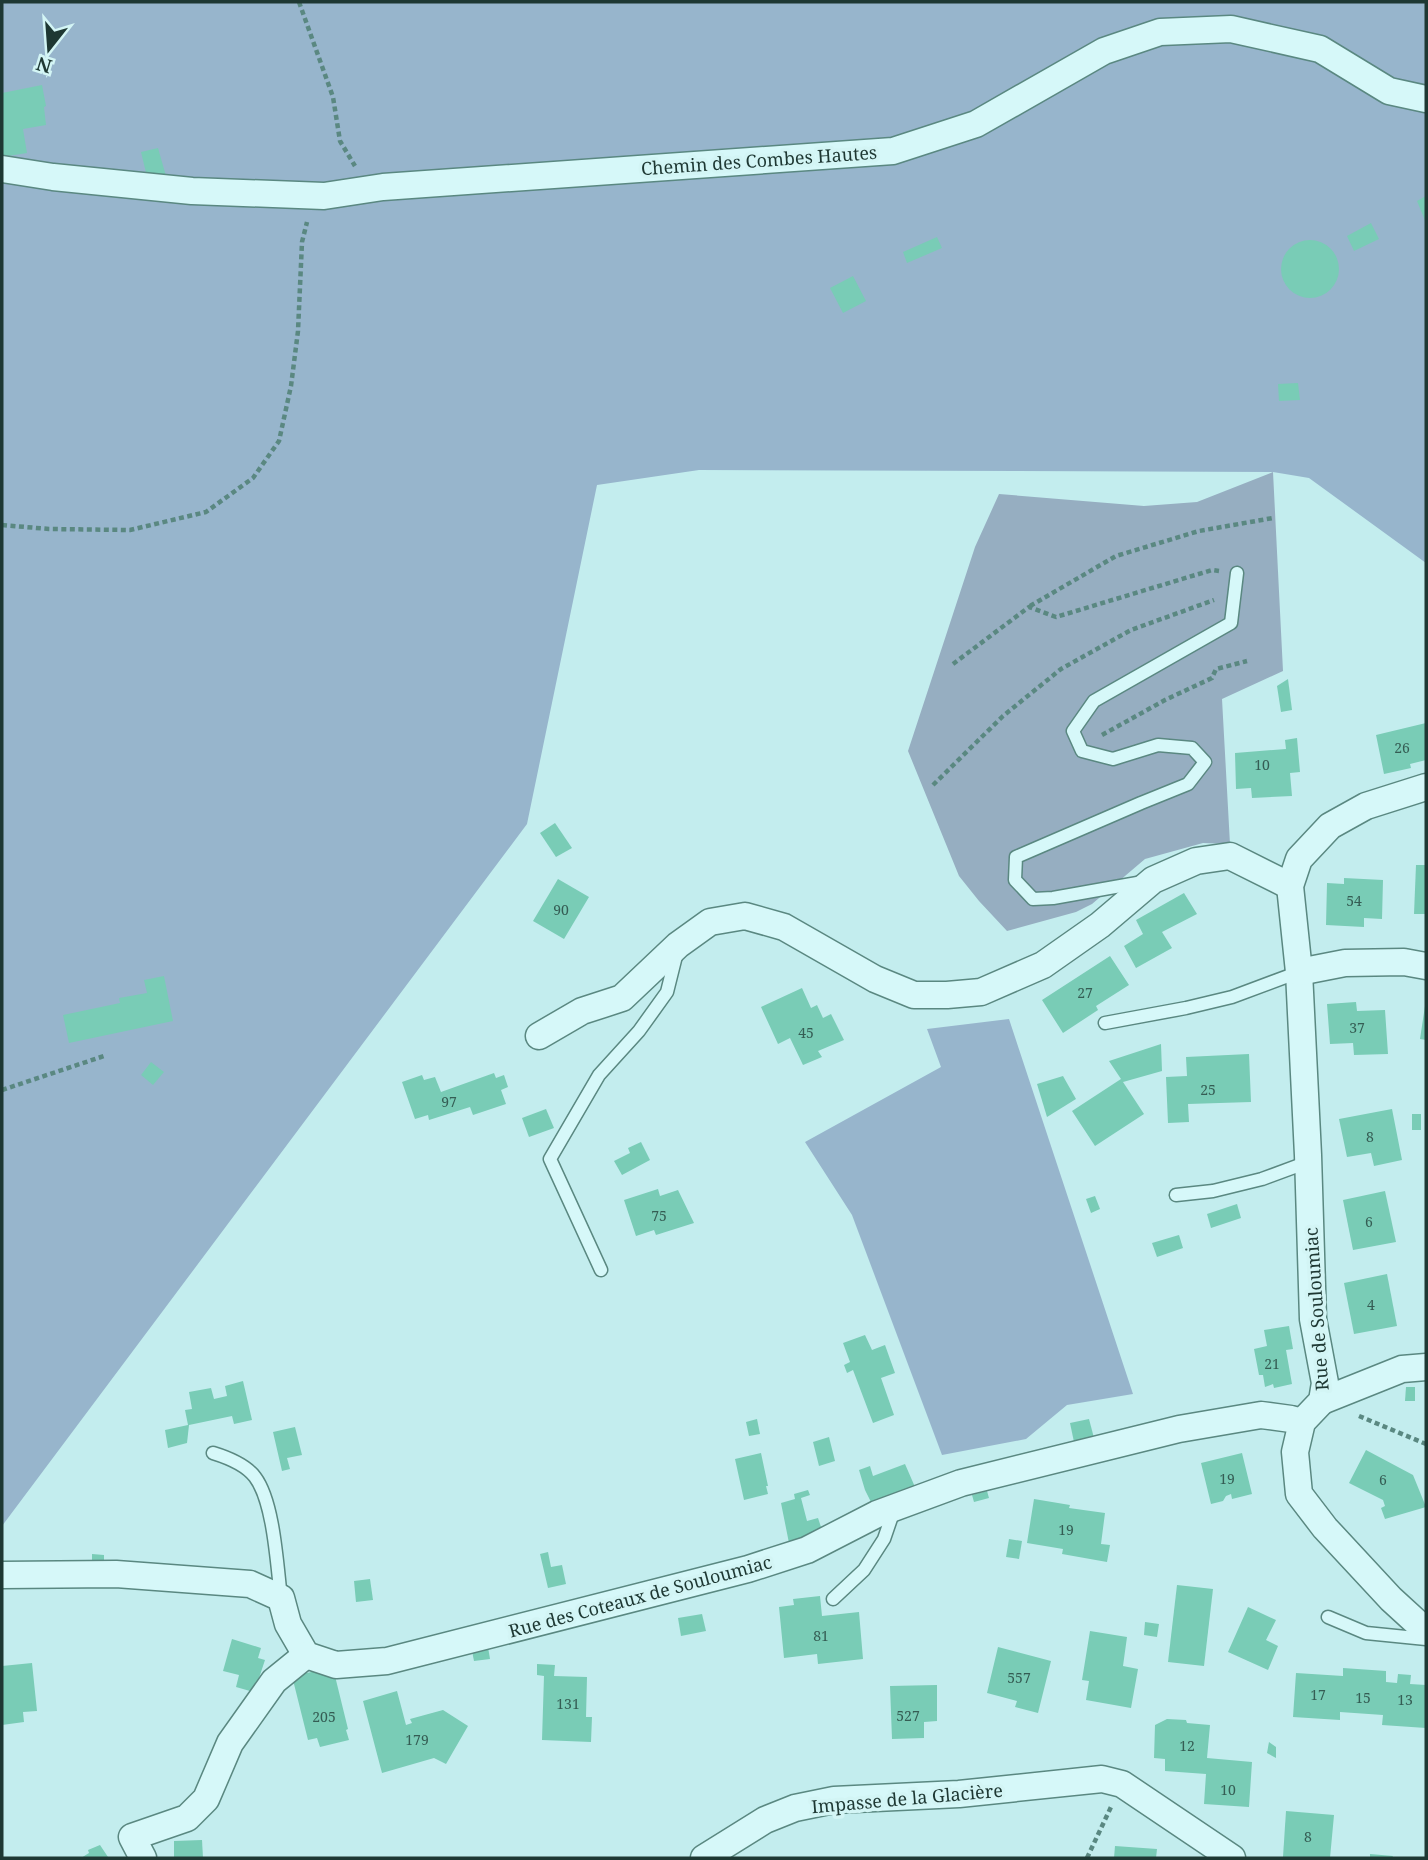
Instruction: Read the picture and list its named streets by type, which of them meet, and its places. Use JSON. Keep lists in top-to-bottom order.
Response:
{
  "streets": {
    "street": [
      "Chemin des Combes Hautes",
      "Rue de Souloumiac",
      "Rue des Coteaux de Souloumiac",
      "Impasse de la Glacière"
    ]
  },
  "crossings": [
    ["Rue de Souloumiac", "Rue des Coteaux de Souloumiac"]
  ],
  "house_numbers": [
    "26",
    "10",
    "54",
    "90",
    "27",
    "37",
    "45",
    "25",
    "97",
    "8",
    "75",
    "6",
    "4",
    "21",
    "19",
    "6",
    "19",
    "81",
    "557",
    "17",
    "15",
    "13",
    "131",
    "527",
    "205",
    "179",
    "12",
    "10",
    "8"
  ],
  "north": "bottom"
}
